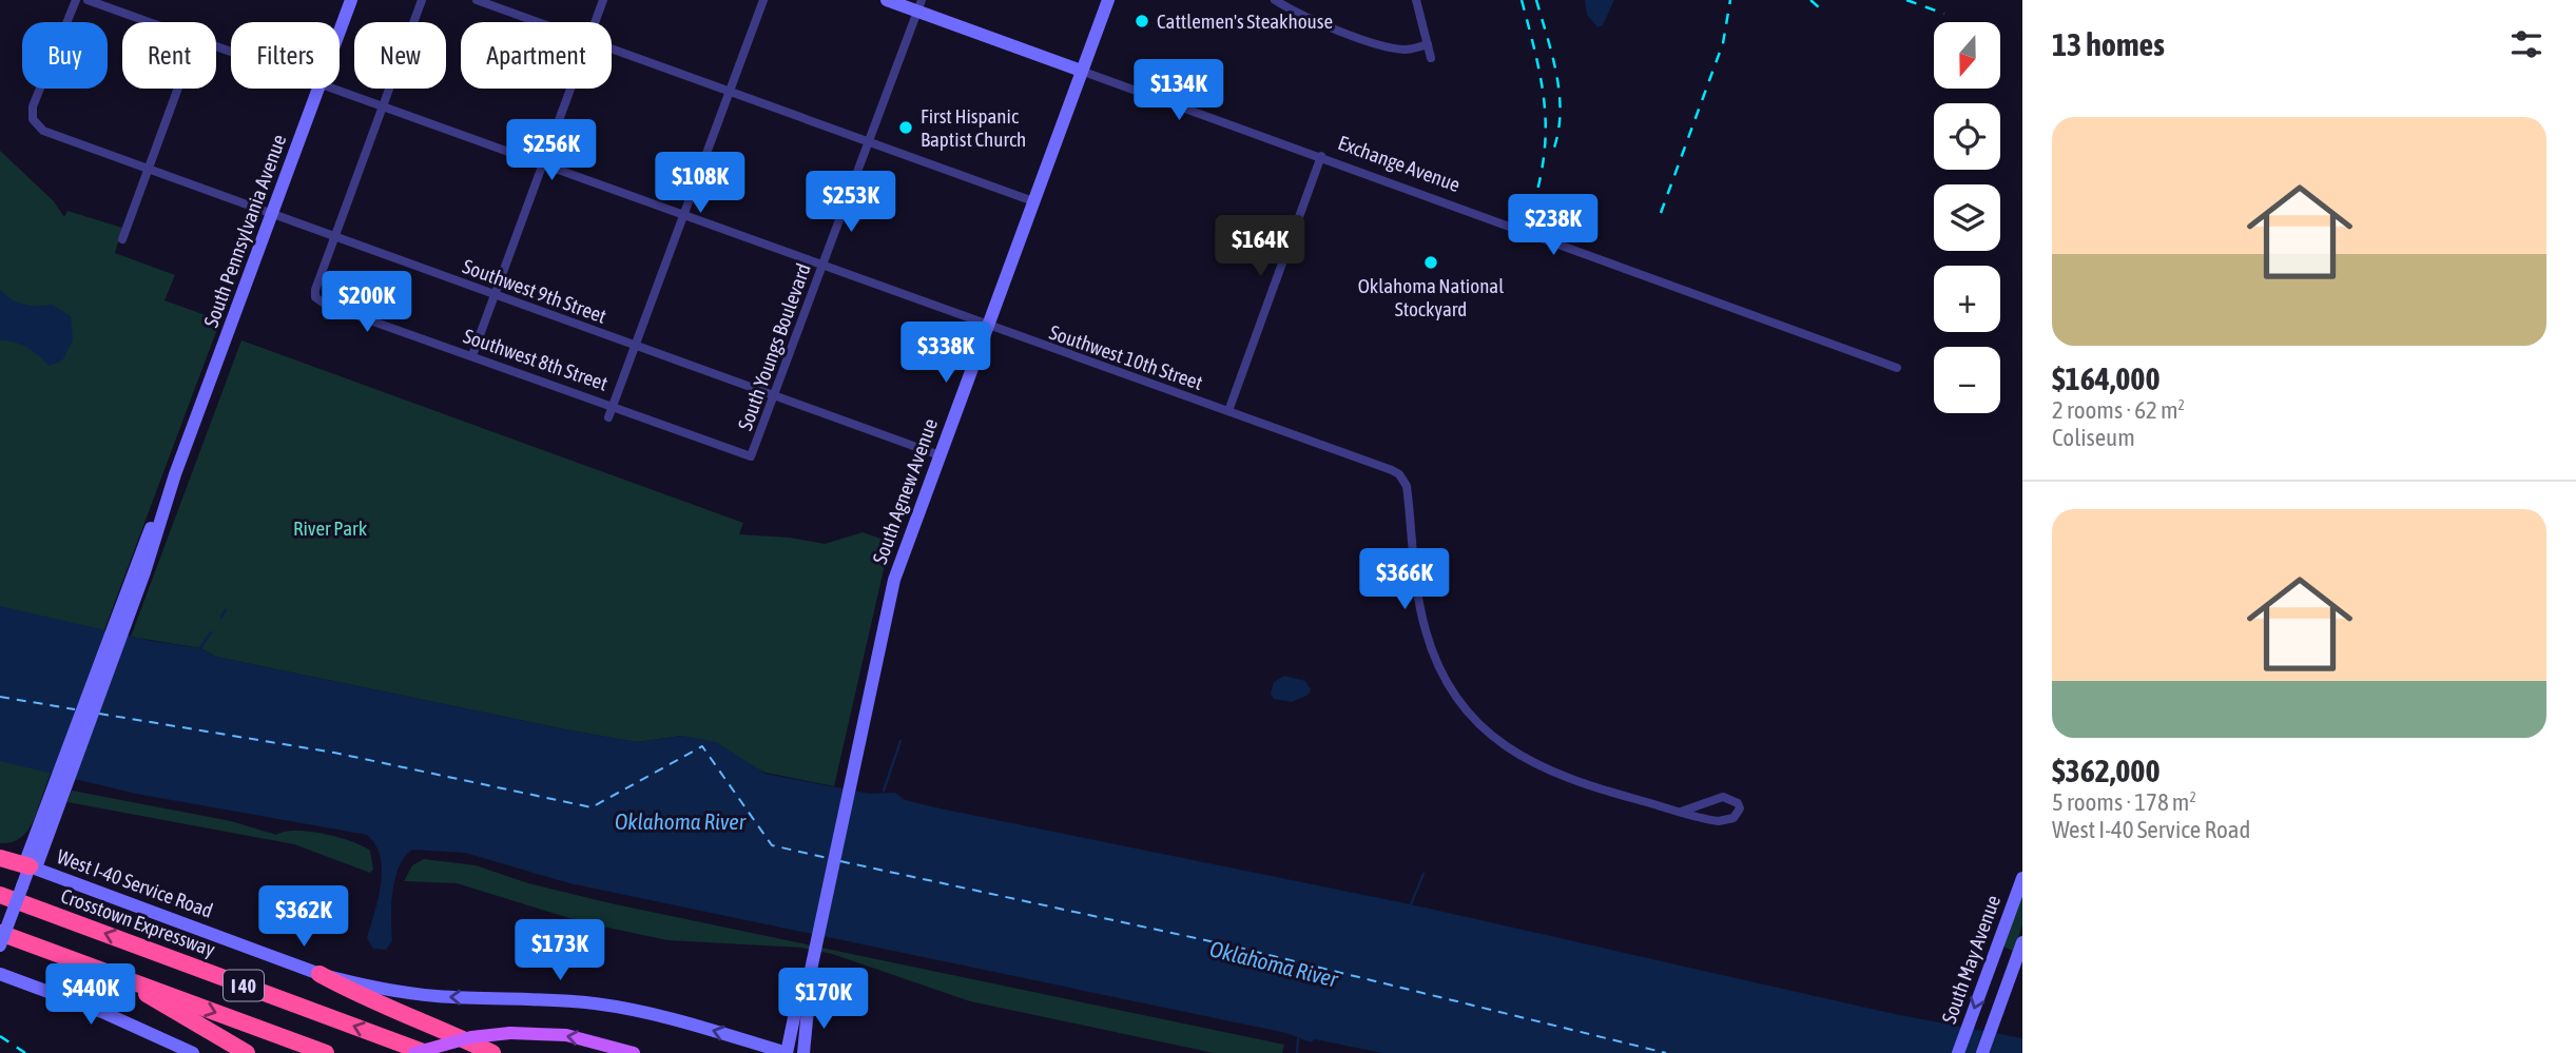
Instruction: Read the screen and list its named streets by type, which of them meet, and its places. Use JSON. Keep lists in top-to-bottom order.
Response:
{
  "streets": {
    "highway": ["Crosstown Expressway", "I 40"],
    "main road": [
      "Exchange Avenue",
      "South Pennsylvania Avenue",
      "South Agnew Avenue",
      "West I-40 Service Road",
      "South May Avenue"
    ],
    "street": [
      "Southwest 9th Street",
      "South Youngs Boulevard",
      "Southwest 10th Street",
      "Southwest 8th Street"
    ]
  },
  "crossings": [
    ["Exchange Avenue", "South Youngs Boulevard"],
    ["Exchange Avenue", "South Agnew Avenue"],
    ["South Pennsylvania Avenue", "Southwest 9th Street"],
    ["South Pennsylvania Avenue", "West I-40 Service Road"],
    ["Southwest 9th Street", "South Youngs Boulevard"],
    ["Southwest 9th Street", "Southwest 8th Street"],
    ["Southwest 9th Street", "South Agnew Avenue"],
    ["South Youngs Boulevard", "Southwest 10th Street"],
    ["South Youngs Boulevard", "Southwest 8th Street"],
    ["Southwest 10th Street", "Southwest 8th Street"],
    ["Southwest 10th Street", "South Agnew Avenue"],
    ["South Agnew Avenue", "West I-40 Service Road"]
  ],
  "water": ["Oklahoma River"],
  "parks": ["River Park"],
  "places": ["Cattlemen's Steakhouse", "First Hispanic Baptist Church", "Oklahoma National Stockyard"],
  "north": "bottom",
  "page": {
    "heading": "13 homes",
    "map_buttons": ["+", "−"],
    "chip": [
      "Buy",
      "Rent",
      "Filters",
      "New",
      "Apartment"
    ],
    "price": [
      "$134K",
      "$256K",
      "$108K",
      "$253K",
      "$238K",
      "$164K",
      "$200K",
      "$338K",
      "$366K",
      "$362K",
      "$173K",
      "$440K",
      "$170K"
    ],
    "list": [
      {
        "name": "$164,000",
        "note": "2 rooms · 62 m² · Coliseum"
      },
      {
        "name": "$362,000",
        "note": "5 rooms · 178 m² · West I-40 Service Road"
      }
    ]
  }
}
